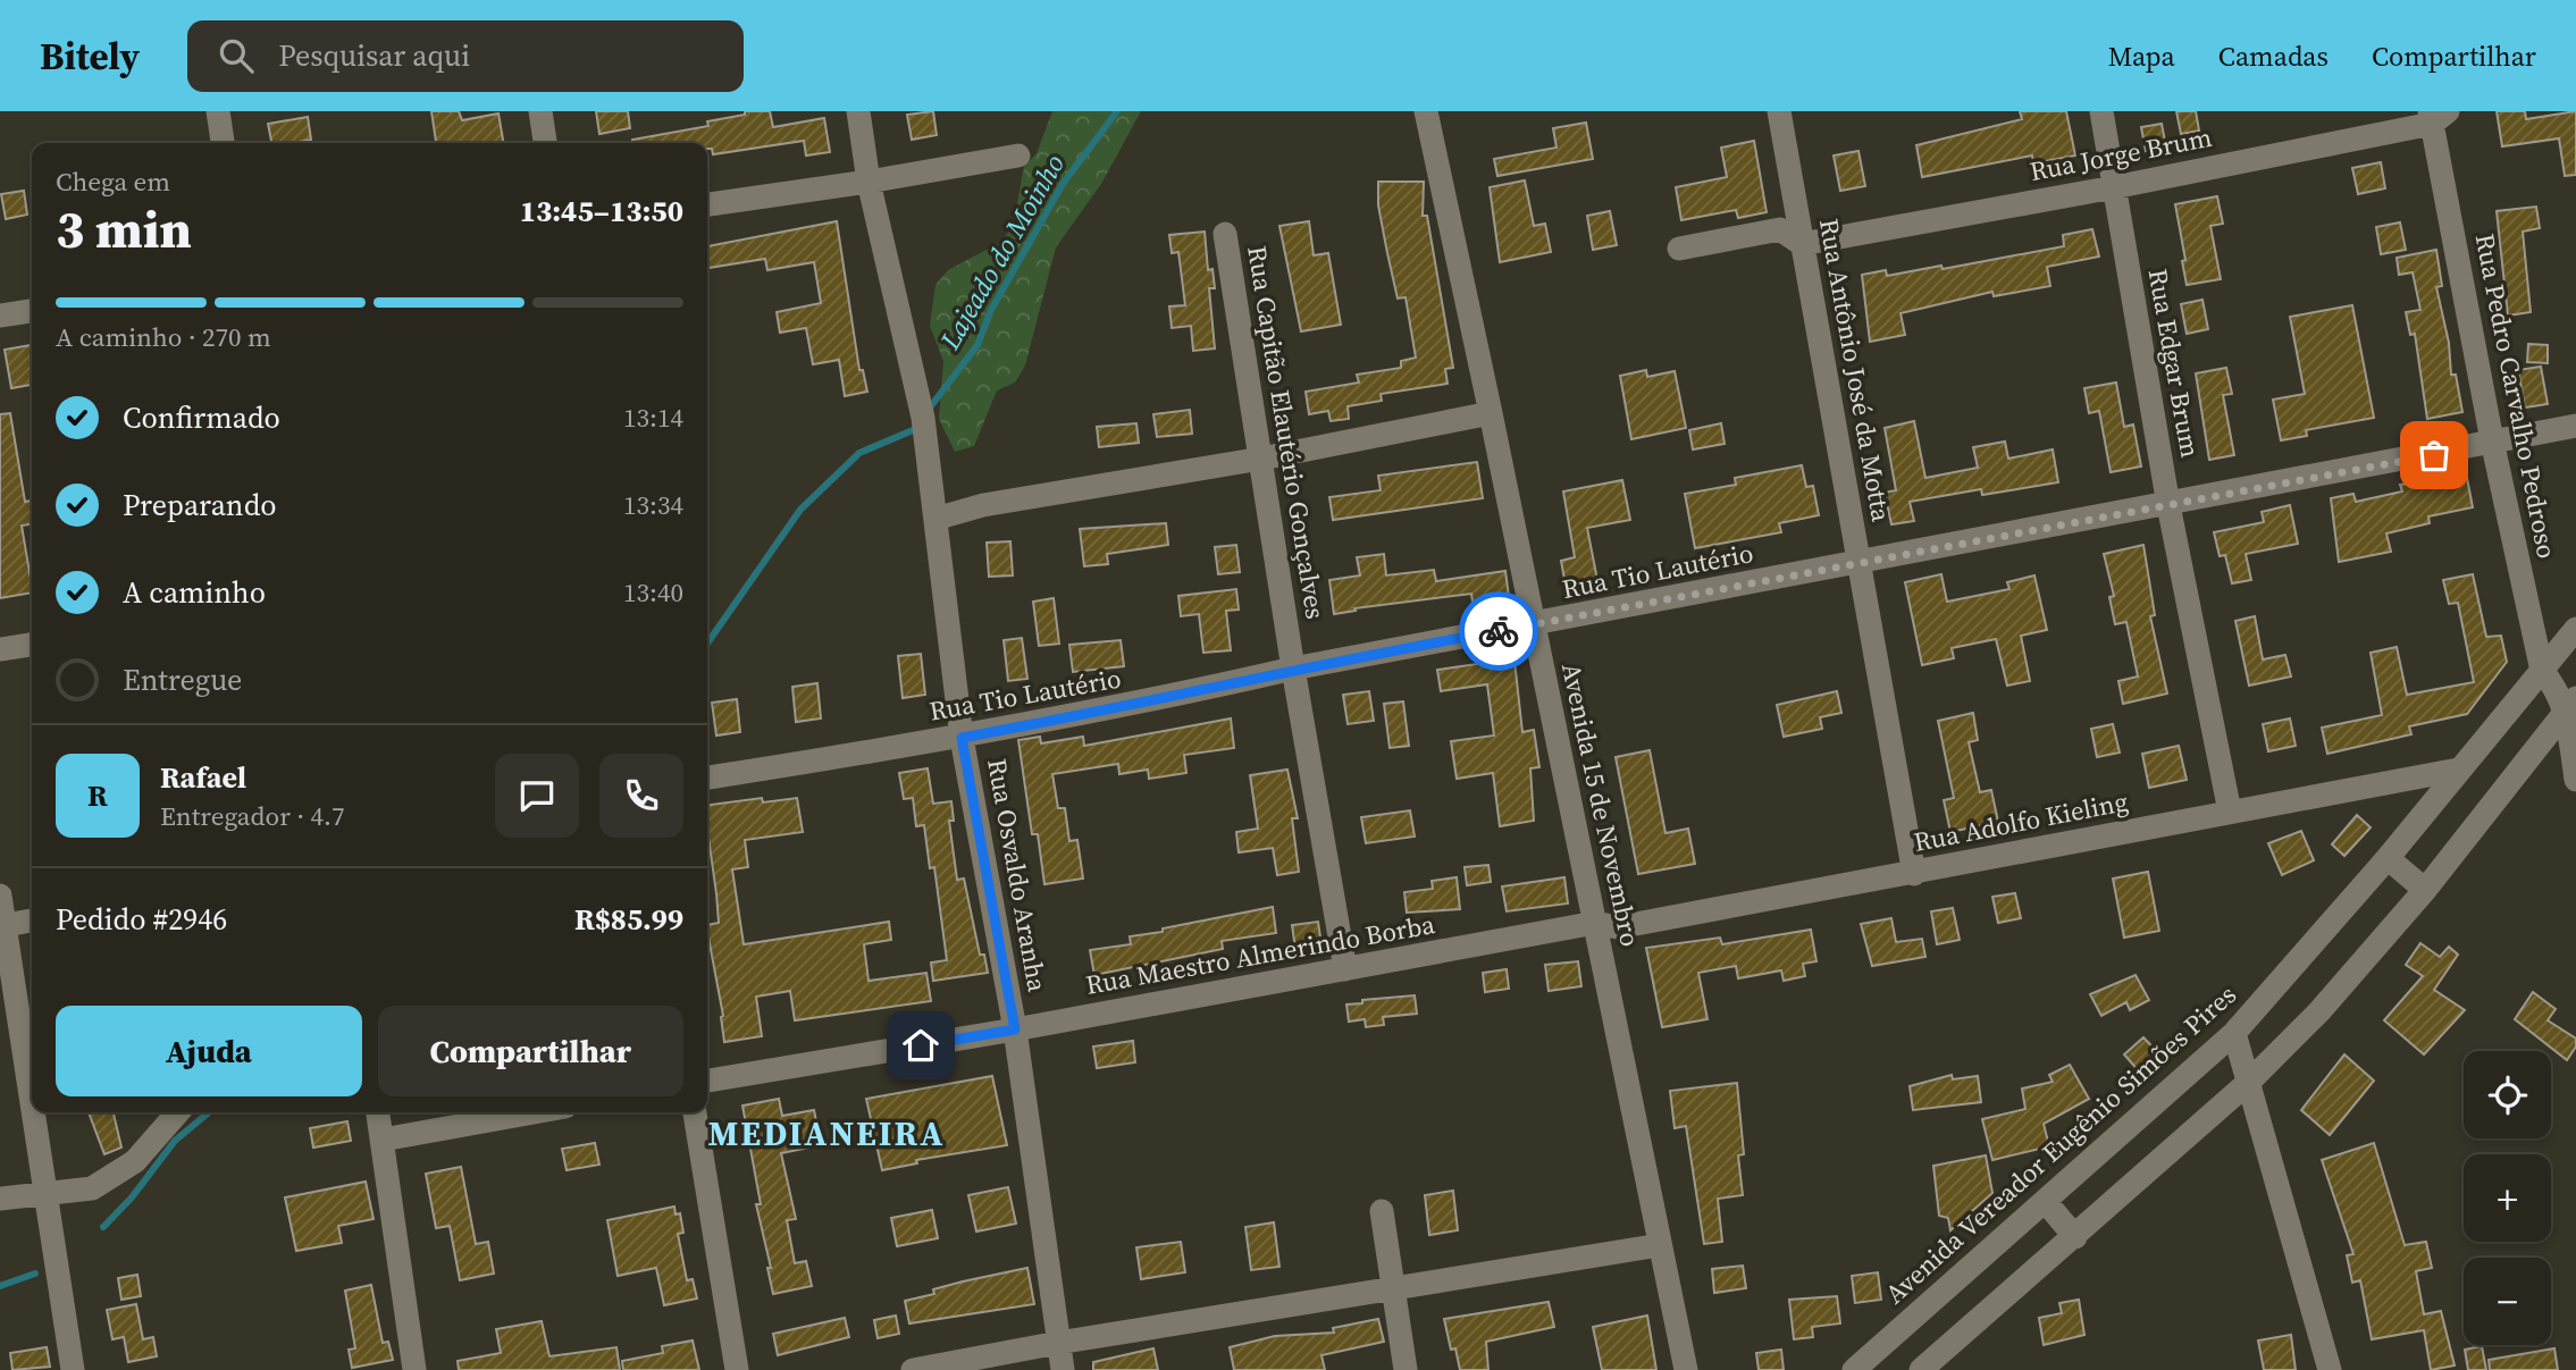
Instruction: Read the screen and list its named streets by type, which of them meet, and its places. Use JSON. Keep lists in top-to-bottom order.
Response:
{
  "streets": {
    "street": [
      "Rua Jorge Brum",
      "Rua Edgar Brum",
      "Rua Antônio José da Motta",
      "Rua Pedro Carvalho Pedroso",
      "Rua Capitão Elautério Gonçalves",
      "Rua Tio Lautério",
      "Avenida 15 de Novembro",
      "Rua Adolfo Kieling",
      "Rua Osvaldo Aranha",
      "Rua Maestro Almerindo Borba",
      "Avenida Vereador Eugênio Simões Pires"
    ]
  },
  "crossings": [
    ["Rua Jorge Brum", "Rua Edgar Brum"],
    ["Rua Jorge Brum", "Rua Antônio José da Motta"],
    ["Rua Jorge Brum", "Rua Pedro Carvalho Pedroso"],
    ["Rua Edgar Brum", "Rua Tio Lautério"],
    ["Rua Edgar Brum", "Rua Adolfo Kieling"],
    ["Rua Antônio José da Motta", "Rua Tio Lautério"],
    ["Rua Antônio José da Motta", "Rua Adolfo Kieling"],
    ["Rua Pedro Carvalho Pedroso", "Rua Tio Lautério"],
    ["Rua Pedro Carvalho Pedroso", "Avenida Vereador Eugênio Simões Pires"],
    ["Rua Capitão Elautério Gonçalves", "Rua Tio Lautério"],
    ["Rua Capitão Elautério Gonçalves", "Rua Maestro Almerindo Borba"],
    ["Rua Tio Lautério", "Avenida 15 de Novembro"],
    ["Rua Tio Lautério", "Rua Osvaldo Aranha"],
    ["Avenida 15 de Novembro", "Rua Adolfo Kieling"],
    ["Avenida 15 de Novembro", "Rua Maestro Almerindo Borba"],
    ["Rua Adolfo Kieling", "Rua Maestro Almerindo Borba"],
    ["Rua Adolfo Kieling", "Avenida Vereador Eugênio Simões Pires"],
    ["Rua Osvaldo Aranha", "Rua Maestro Almerindo Borba"]
  ],
  "districts": ["MEDIANEIRA"],
  "water": ["Lajeado do Moinho"],
  "page": {
    "header": "Bitely",
    "search": "Pesquisar aqui",
    "nav": ["Mapa", "Camadas", "Compartilhar"],
    "heading": ["3 min", "Chega em", "13:45–13:50"],
    "panel": [
      "Rafael",
      "Entregador · 4.7",
      "Pedido #2946",
      "R$85.99"
    ],
    "bar": "A caminho · 270 m",
    "list": [
      ["Confirmado", "13:14"],
      ["Preparando", "13:34"],
      ["A caminho", "13:40"],
      "Entregue"
    ],
    "round": "R",
    "buttons": ["Ajuda", "Compartilhar"],
    "map_buttons": ["+", "−"]
  }
}
